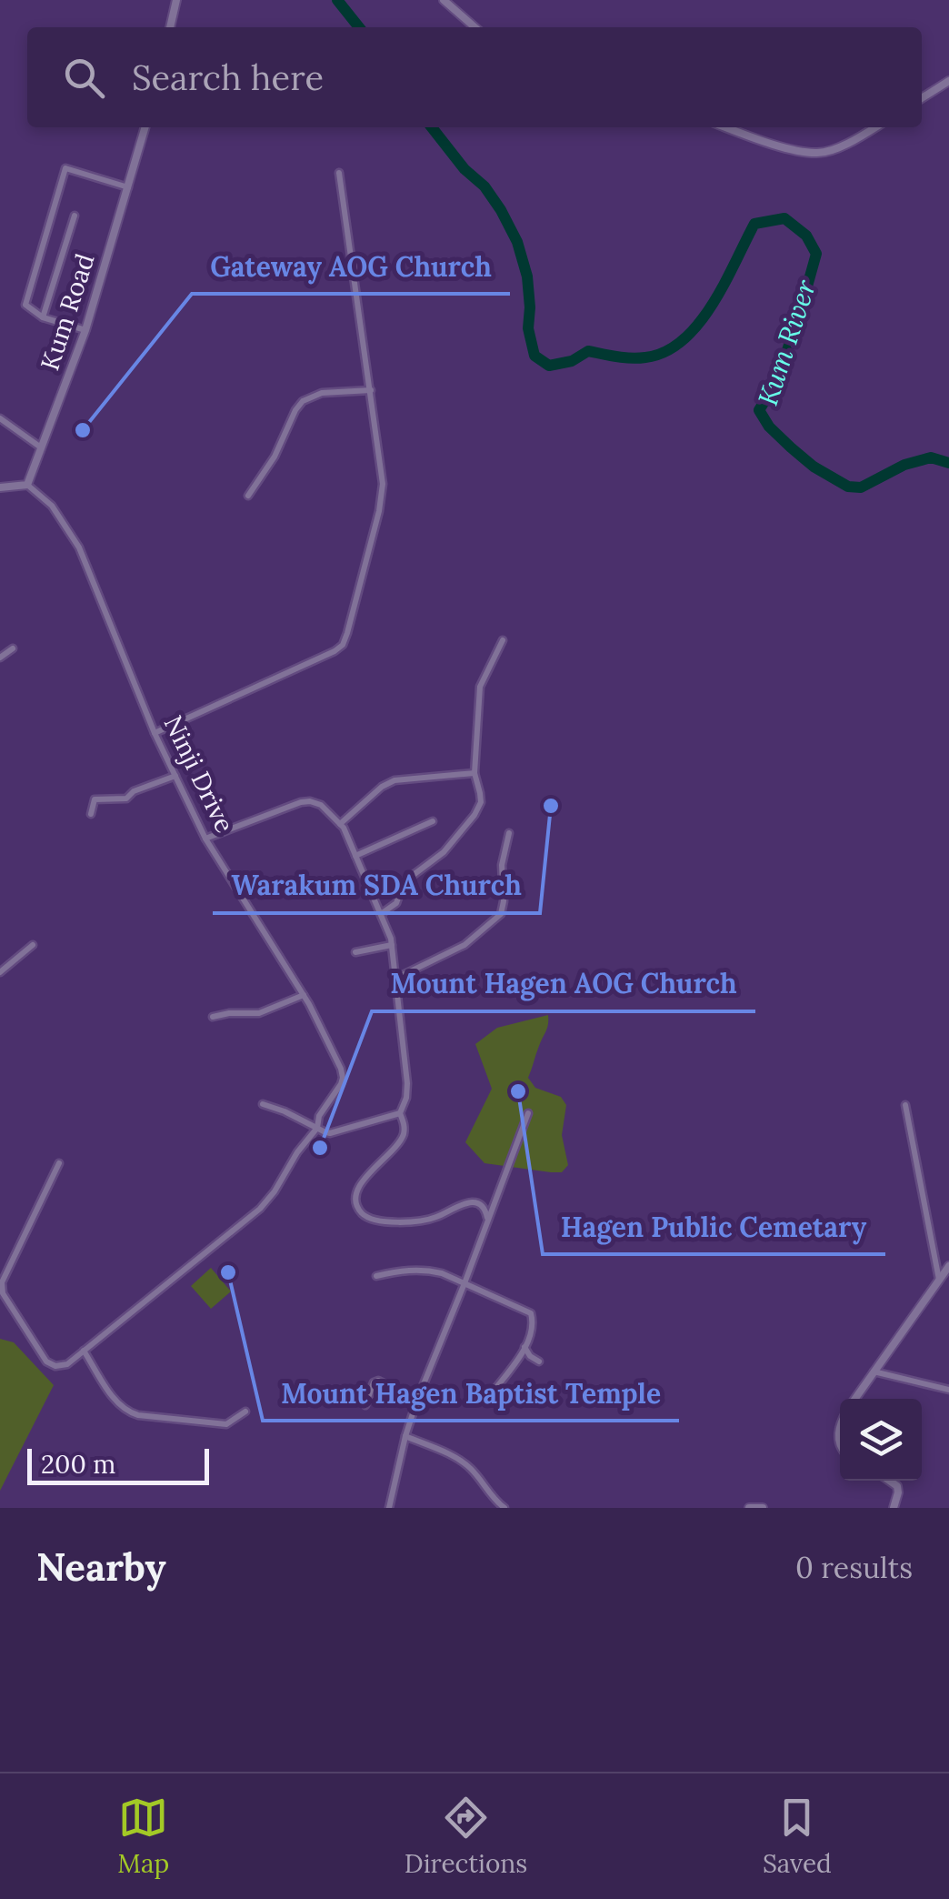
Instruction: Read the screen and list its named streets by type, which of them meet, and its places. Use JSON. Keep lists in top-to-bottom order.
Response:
{
  "streets": {
    "street": ["Kum Road", "Ninji Drive"]
  },
  "crossings": [
    ["Kum Road", "Ninji Drive"]
  ],
  "water": ["Kum River"],
  "places": [
    "Gateway AOG Church",
    "Warakum SDA Church",
    "Hagen Public Cemetary",
    "Mount Hagen AOG Church",
    "Mount Hagen Baptist Temple"
  ],
  "scale_bar": "200 m",
  "page": {
    "search": "Search here",
    "scale": "200 m",
    "heading": ["Nearby", "0 results"],
    "nav": ["Map", "Directions", "Saved"]
  }
}
